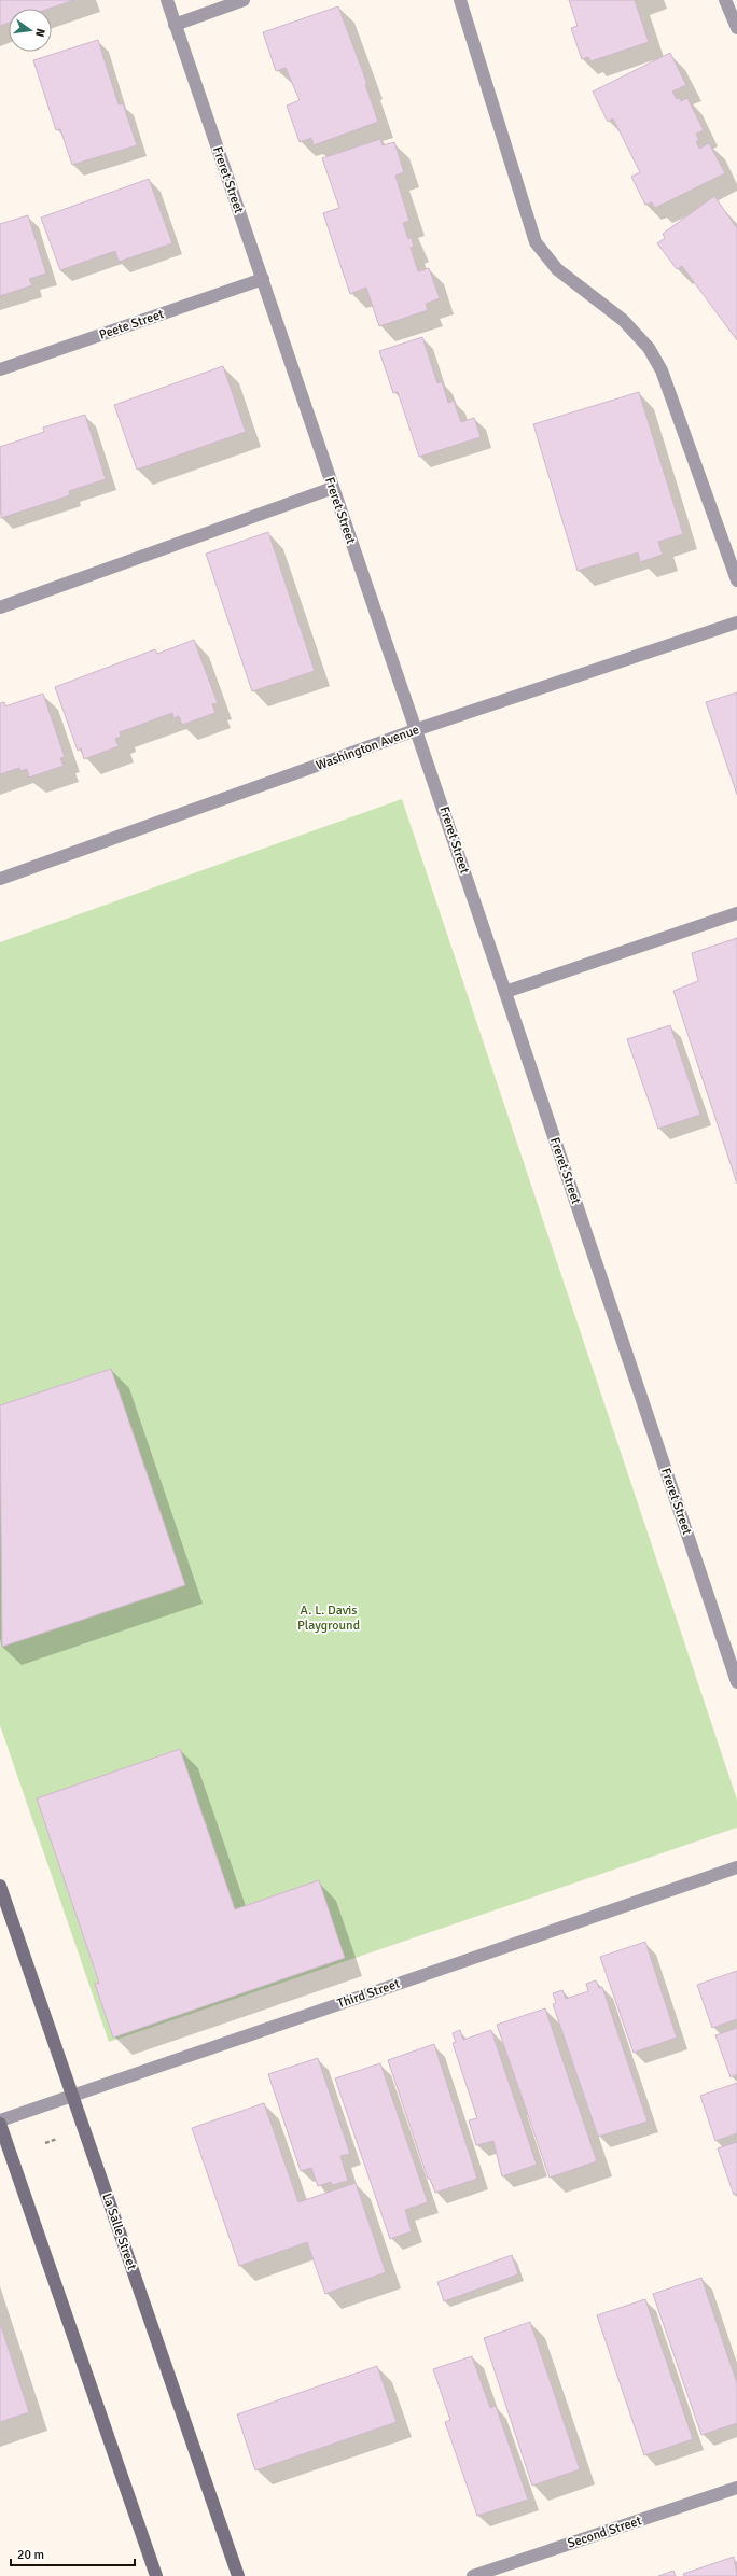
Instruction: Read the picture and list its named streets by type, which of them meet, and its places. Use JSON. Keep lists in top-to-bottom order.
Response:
{
  "streets": {
    "street": [
      "Freret Street",
      "Peete Street",
      "Washington Avenue",
      "Third Street",
      "La Salle Street",
      "Second Street"
    ]
  },
  "crossings": [
    ["Freret Street", "Peete Street"],
    ["Freret Street", "Washington Avenue"],
    ["Third Street", "La Salle Street"]
  ],
  "parks": ["A. L. Davis Playground"],
  "scale_bar": "20 m",
  "north": "right"
}
